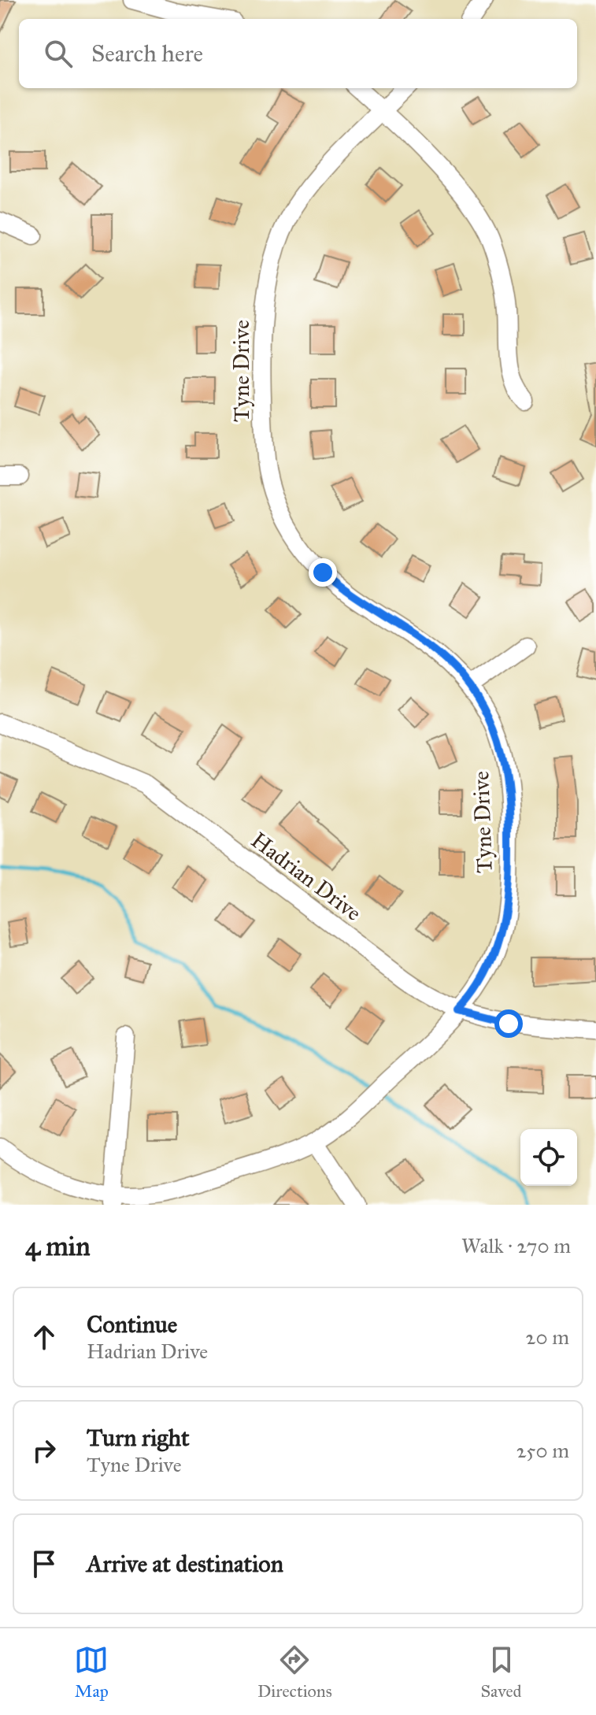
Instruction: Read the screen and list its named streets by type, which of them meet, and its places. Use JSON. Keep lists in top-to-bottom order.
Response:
{
  "streets": {
    "street": ["Tyne Drive", "Hadrian Drive"]
  },
  "crossings": [
    ["Tyne Drive", "Hadrian Drive"]
  ],
  "page": {
    "search": "Search here",
    "heading": ["4 min", "Walk · 270 m"],
    "list": [
      ["Continue", "Hadrian Drive", "20 m"],
      ["Turn right", "Tyne Drive", "250 m"],
      "Arrive at destination"
    ],
    "nav": ["Map", "Directions", "Saved"]
  }
}
